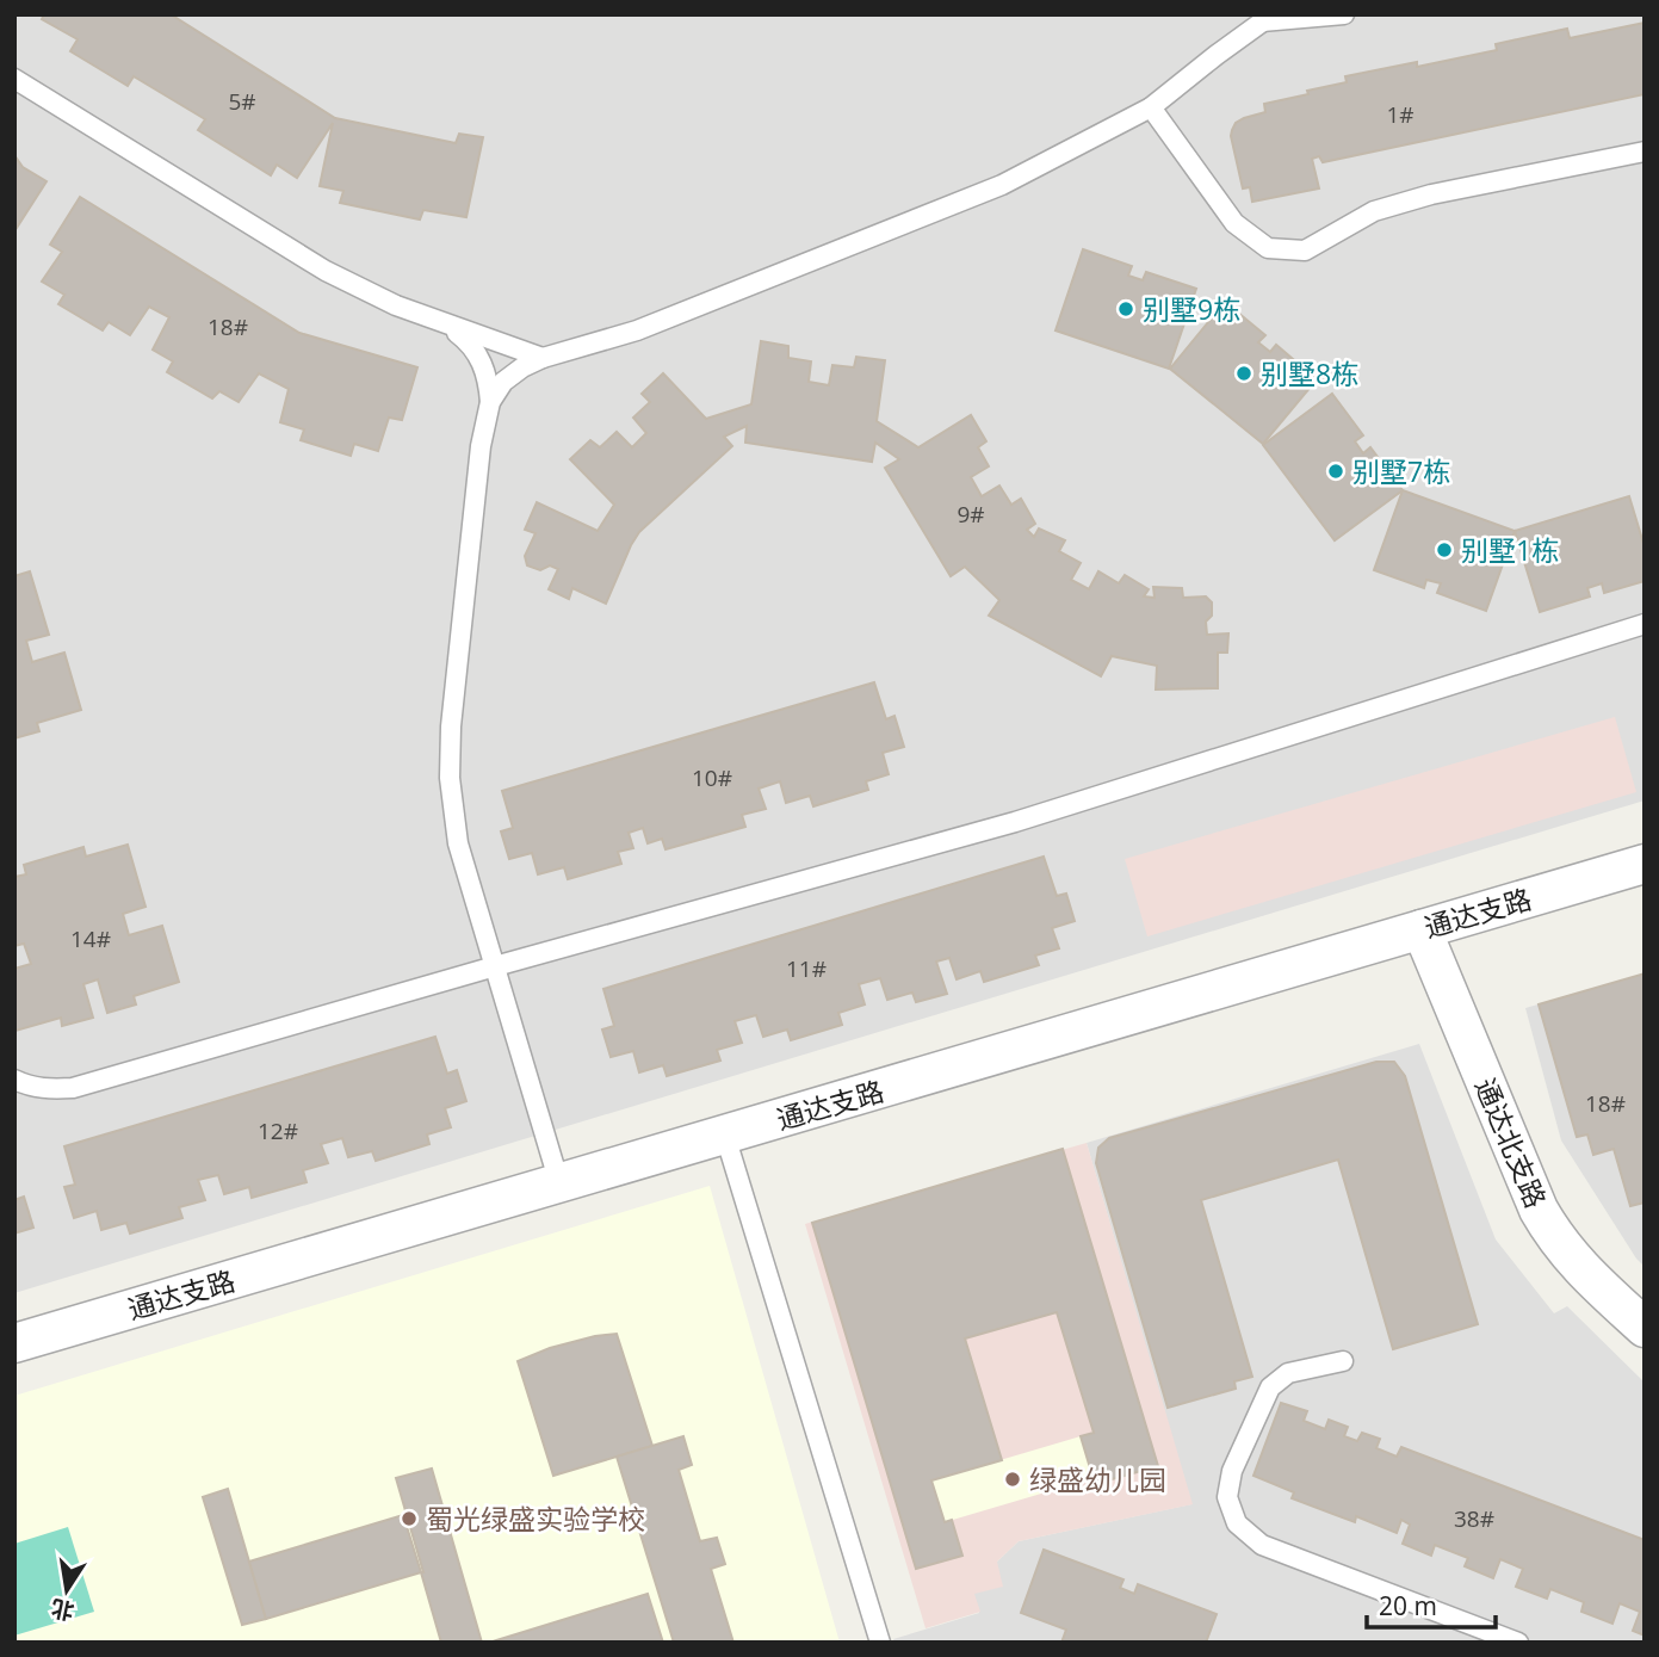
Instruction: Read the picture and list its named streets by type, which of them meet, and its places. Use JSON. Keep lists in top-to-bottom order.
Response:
{
  "streets": {
    "street": ["通达支路", "通达北支路"]
  },
  "crossings": [
    ["通达支路", "通达北支路"]
  ],
  "places": [
    "别墅9栋",
    "别墅8栋",
    "别墅7栋",
    "别墅1栋",
    "绿盛幼儿园",
    "蜀光绿盛实验学校"
  ],
  "house_numbers": [
    "5#",
    "1#",
    "18#",
    "9#",
    "10#",
    "14#",
    "11#",
    "18#",
    "12#",
    "38#"
  ],
  "scale_bar": "20 m",
  "north": "bottom"
}
